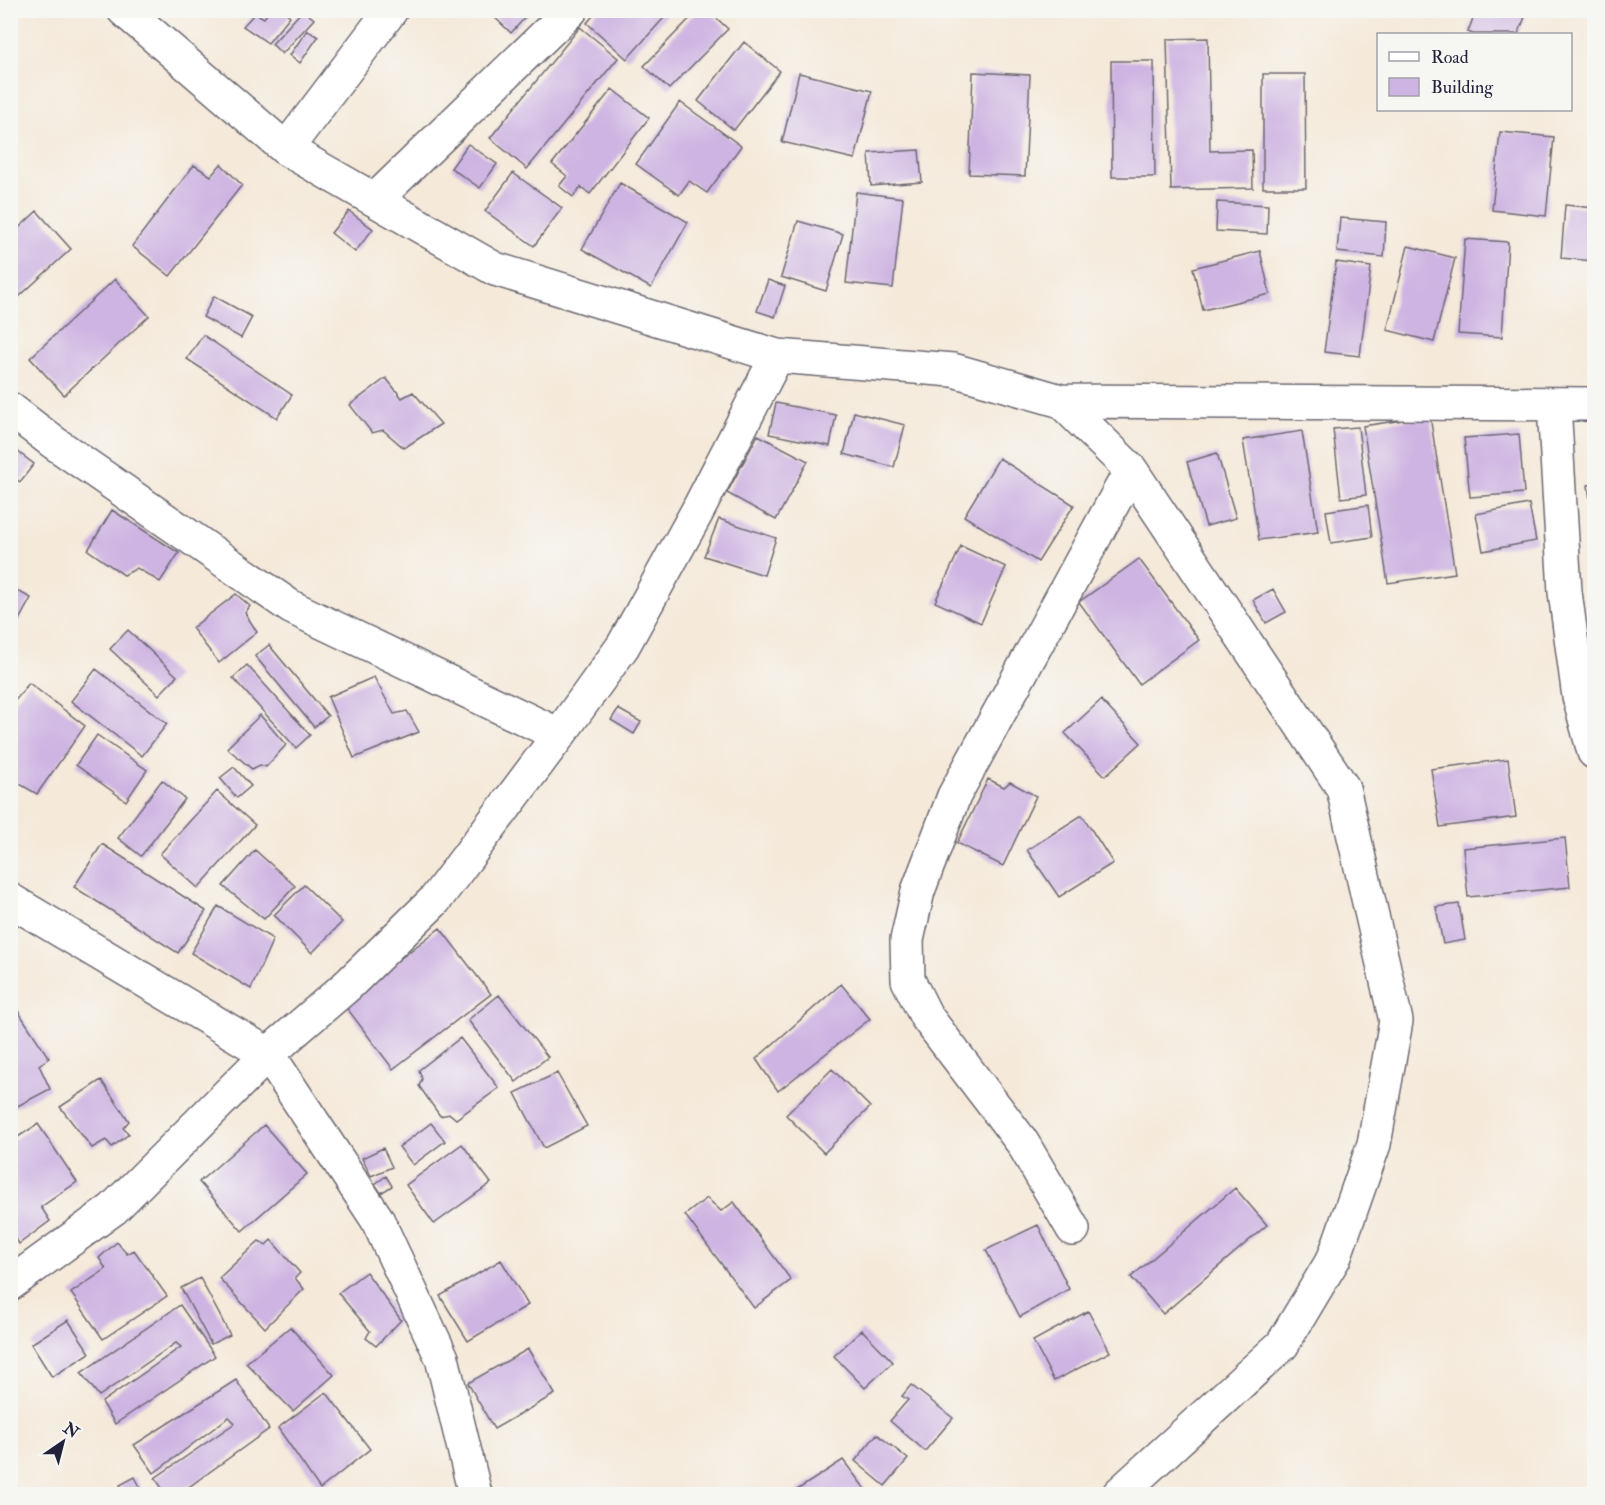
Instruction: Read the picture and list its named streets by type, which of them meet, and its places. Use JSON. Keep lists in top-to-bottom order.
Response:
{
  "legend": ["Road", "Building"],
  "north": "top right"
}
